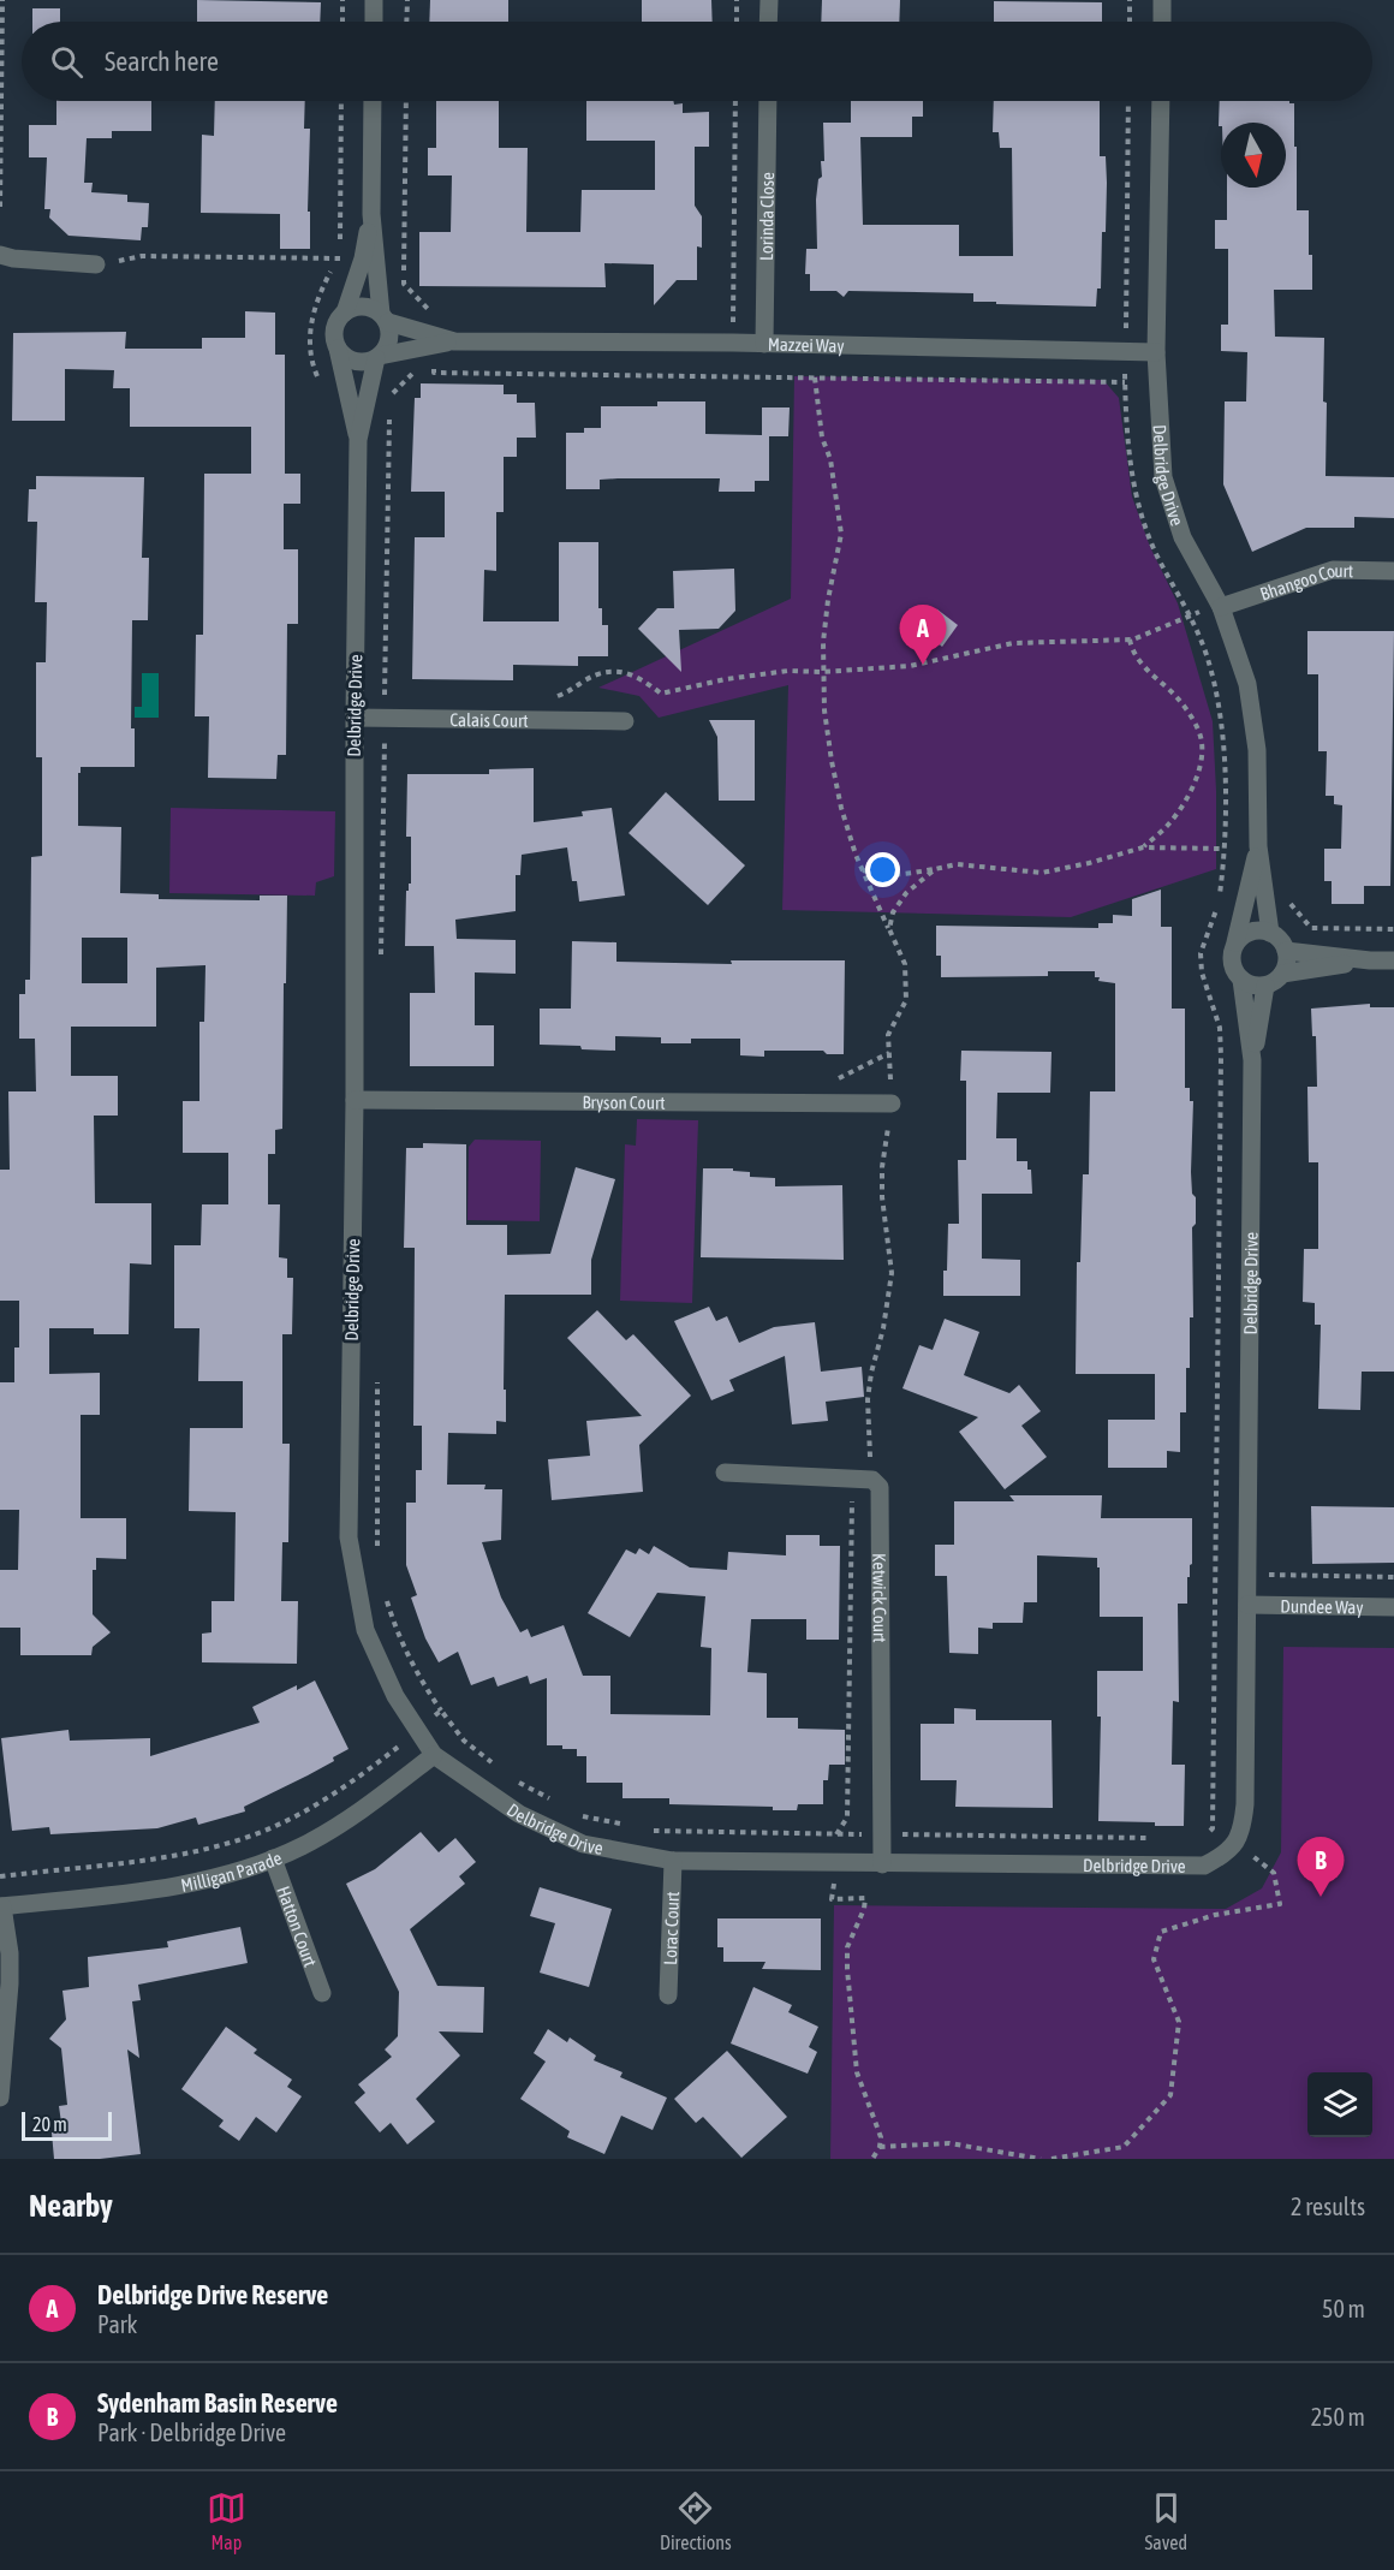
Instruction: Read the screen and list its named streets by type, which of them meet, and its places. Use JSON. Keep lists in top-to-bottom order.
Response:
{
  "streets": {
    "street": [
      "Lorinda Close",
      "Mazzei Way",
      "Delbridge Drive",
      "Bhangoo Court",
      "Calais Court",
      "Bryson Court",
      "Ketwick Court",
      "Dundee Way",
      "Milligan Parade",
      "Hatton Court",
      "Lorac Court"
    ]
  },
  "crossings": [
    ["Lorinda Close", "Mazzei Way"],
    ["Mazzei Way", "Delbridge Drive"],
    ["Delbridge Drive", "Bhangoo Court"],
    ["Delbridge Drive", "Calais Court"],
    ["Delbridge Drive", "Bryson Court"],
    ["Delbridge Drive", "Ketwick Court"],
    ["Delbridge Drive", "Dundee Way"],
    ["Delbridge Drive", "Milligan Parade"],
    ["Delbridge Drive", "Lorac Court"],
    ["Milligan Parade", "Hatton Court"]
  ],
  "scale_bar": "20 m",
  "north": "bottom",
  "page": {
    "search": "Search here",
    "pins": ["A", "B"],
    "scale": "20 m",
    "heading": ["Nearby", "2 results"],
    "list": [
      {
        "mark": "A",
        "name": "Delbridge Drive Reserve",
        "note": "Park",
        "value": "50 m"
      },
      {
        "mark": "B",
        "name": "Sydenham Basin Reserve",
        "note": "Park · Delbridge Drive",
        "value": "250 m"
      }
    ],
    "nav": ["Map", "Directions", "Saved"]
  }
}
